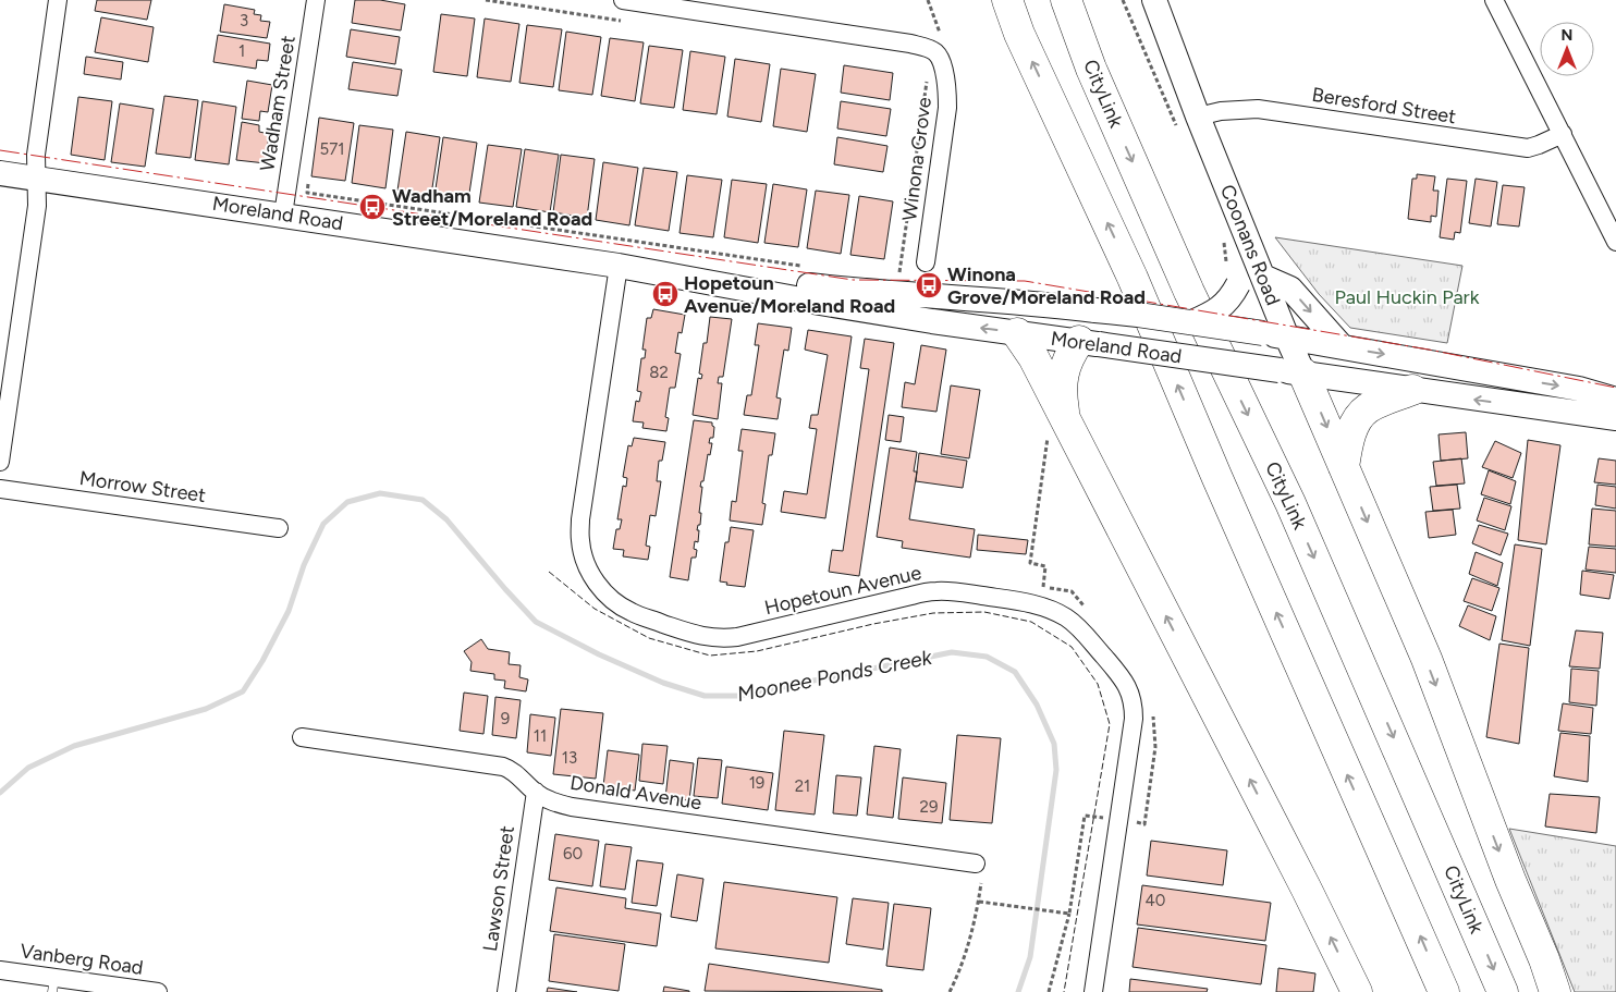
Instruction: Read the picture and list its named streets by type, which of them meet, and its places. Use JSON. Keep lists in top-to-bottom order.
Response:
{
  "streets": {
    "highway": ["CityLink"],
    "main road": ["Moreland Road", "Coonans Road"],
    "street": [
      "Wadham Street",
      "Beresford Street",
      "Winona Grove",
      "Morrow Street",
      "Hopetoun Avenue",
      "Donald Avenue",
      "Lawson Street",
      "Vanberg Road"
    ]
  },
  "crossings": [
    ["Wadham Street", "Moreland Road"],
    ["Beresford Street", "Coonans Road"],
    ["Moreland Road", "Coonans Road"],
    ["Moreland Road", "Hopetoun Avenue"],
    ["Donald Avenue", "Lawson Street"]
  ],
  "water": ["Moonee Ponds Creek"],
  "parks": ["Paul Huckin Park"],
  "places": {
    "bus stop": ["Wadham Street/Moreland Road", "Winona Grove/Moreland Road", "Hopetoun Avenue/Moreland Road"]
  },
  "house_numbers": [
    "3",
    "1",
    "571",
    "82",
    "9",
    "11",
    "13",
    "19",
    "21",
    "29",
    "60",
    "40"
  ],
  "north": "top"
}
